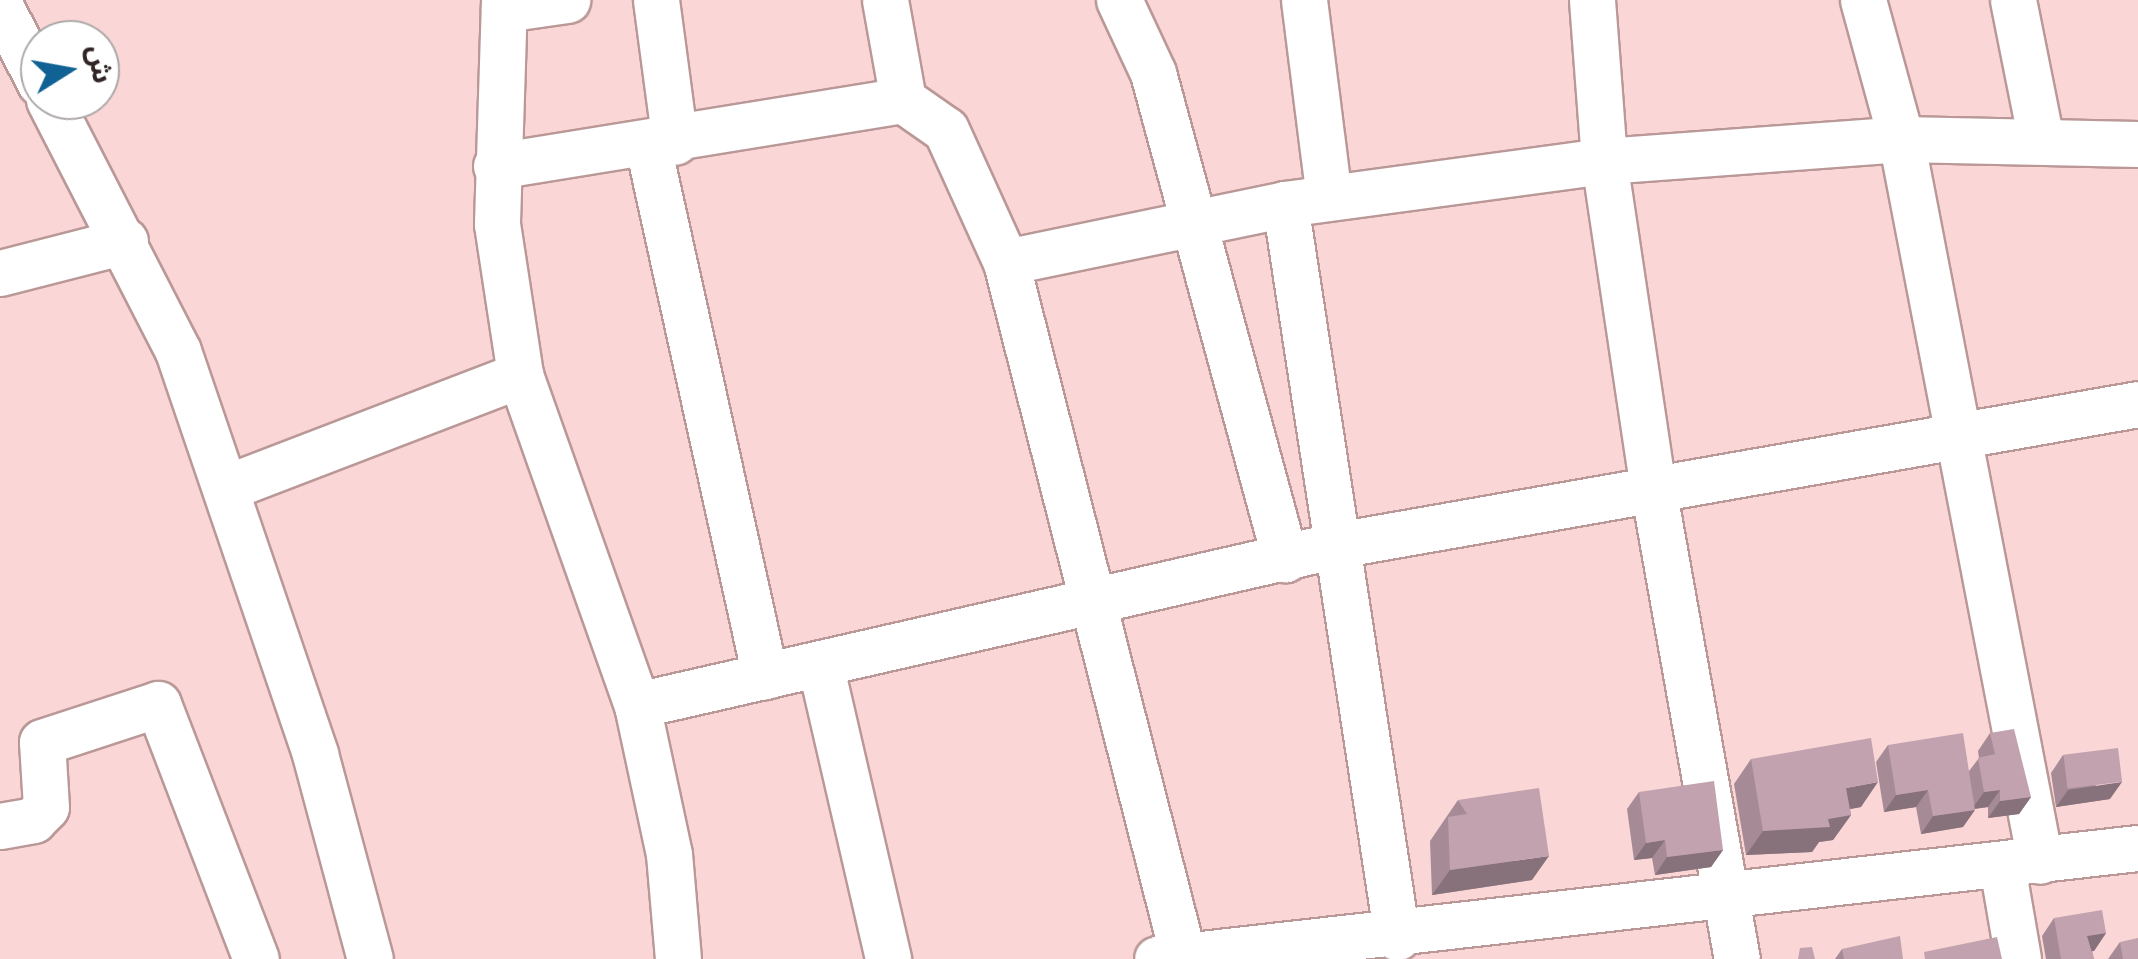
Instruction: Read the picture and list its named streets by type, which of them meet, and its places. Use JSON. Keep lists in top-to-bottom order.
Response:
{
  "north": "right"
}
